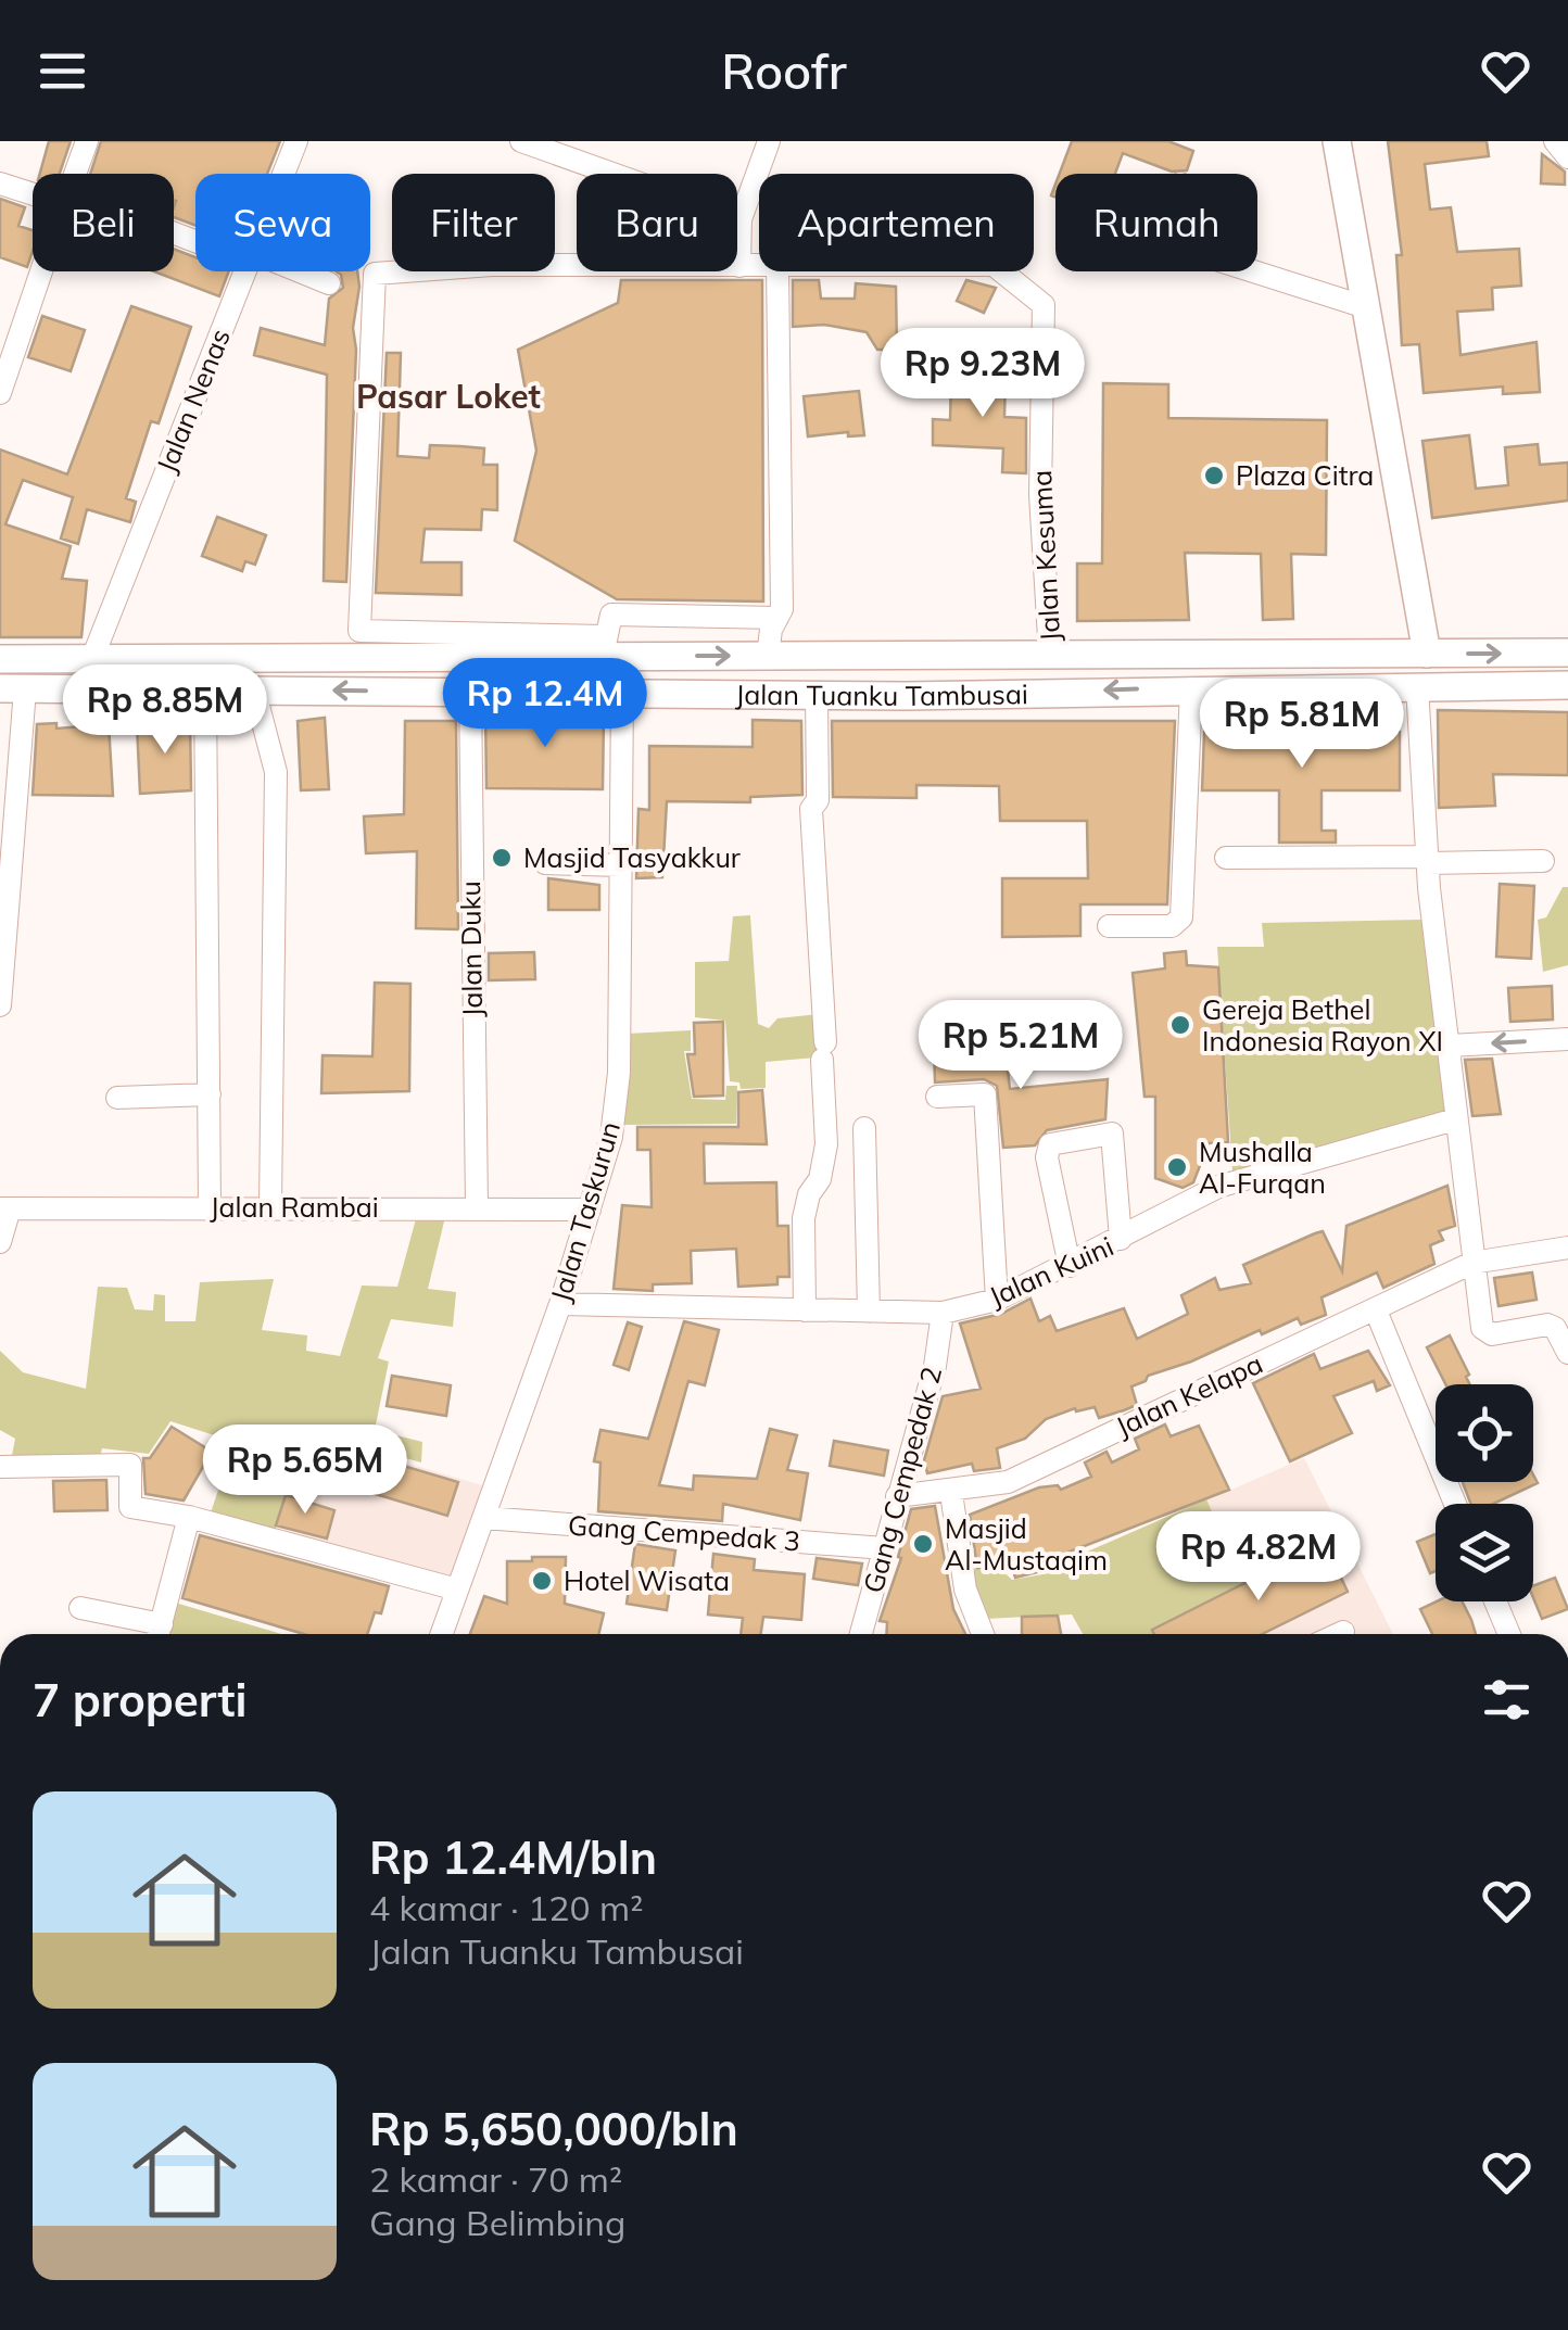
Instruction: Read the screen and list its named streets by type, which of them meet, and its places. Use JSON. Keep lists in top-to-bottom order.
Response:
{
  "streets": {
    "main road": ["Jalan Tuanku Tambusai"],
    "street": [
      "Jalan Nenas",
      "Jalan Kesuma",
      "Jalan Duku",
      "Jalan Rambai",
      "Jalan Taskurun",
      "Jalan Kuini",
      "Jalan Kelapa",
      "Gang Cempedak 2",
      "Gang Cempedak 3"
    ]
  },
  "crossings": [
    ["Jalan Nenas", "Jalan Tuanku Tambusai"],
    ["Jalan Kesuma", "Jalan Tuanku Tambusai"],
    ["Jalan Tuanku Tambusai", "Jalan Duku"],
    ["Jalan Tuanku Tambusai", "Jalan Taskurun"],
    ["Jalan Duku", "Jalan Rambai"],
    ["Jalan Rambai", "Jalan Taskurun"],
    ["Jalan Taskurun", "Jalan Kuini"],
    ["Jalan Taskurun", "Gang Cempedak 3"],
    ["Jalan Kuini", "Gang Cempedak 2"],
    ["Jalan Kelapa", "Gang Cempedak 2"],
    ["Gang Cempedak 2", "Gang Cempedak 3"]
  ],
  "districts": ["Pasar Loket"],
  "places": [
    "Plaza Citra",
    "Masjid Tasyakkur",
    "Gereja Bethel Indonesia Rayon XI",
    "Mushalla Al-Furqan",
    "Masjid Al-Mustaqim",
    "Hotel Wisata"
  ],
  "page": {
    "header": "Roofr",
    "chip": [
      "Beli",
      "Sewa",
      "Filter",
      "Baru",
      "Apartemen",
      "Rumah"
    ],
    "price": [
      "Rp 9.23M",
      "Rp 12.4M",
      "Rp 8.85M",
      "Rp 5.81M",
      "Rp 5.21M",
      "Rp 5.65M",
      "Rp 4.82M"
    ],
    "heading": "7 properti",
    "list": [
      {
        "name": "Rp 12.4M/bln",
        "note": "4 kamar · 120 m² · Jalan Tuanku Tambusai"
      },
      {
        "name": "Rp 5,650,000/bln",
        "note": "2 kamar · 70 m² · Gang Belimbing"
      }
    ]
  }
}
